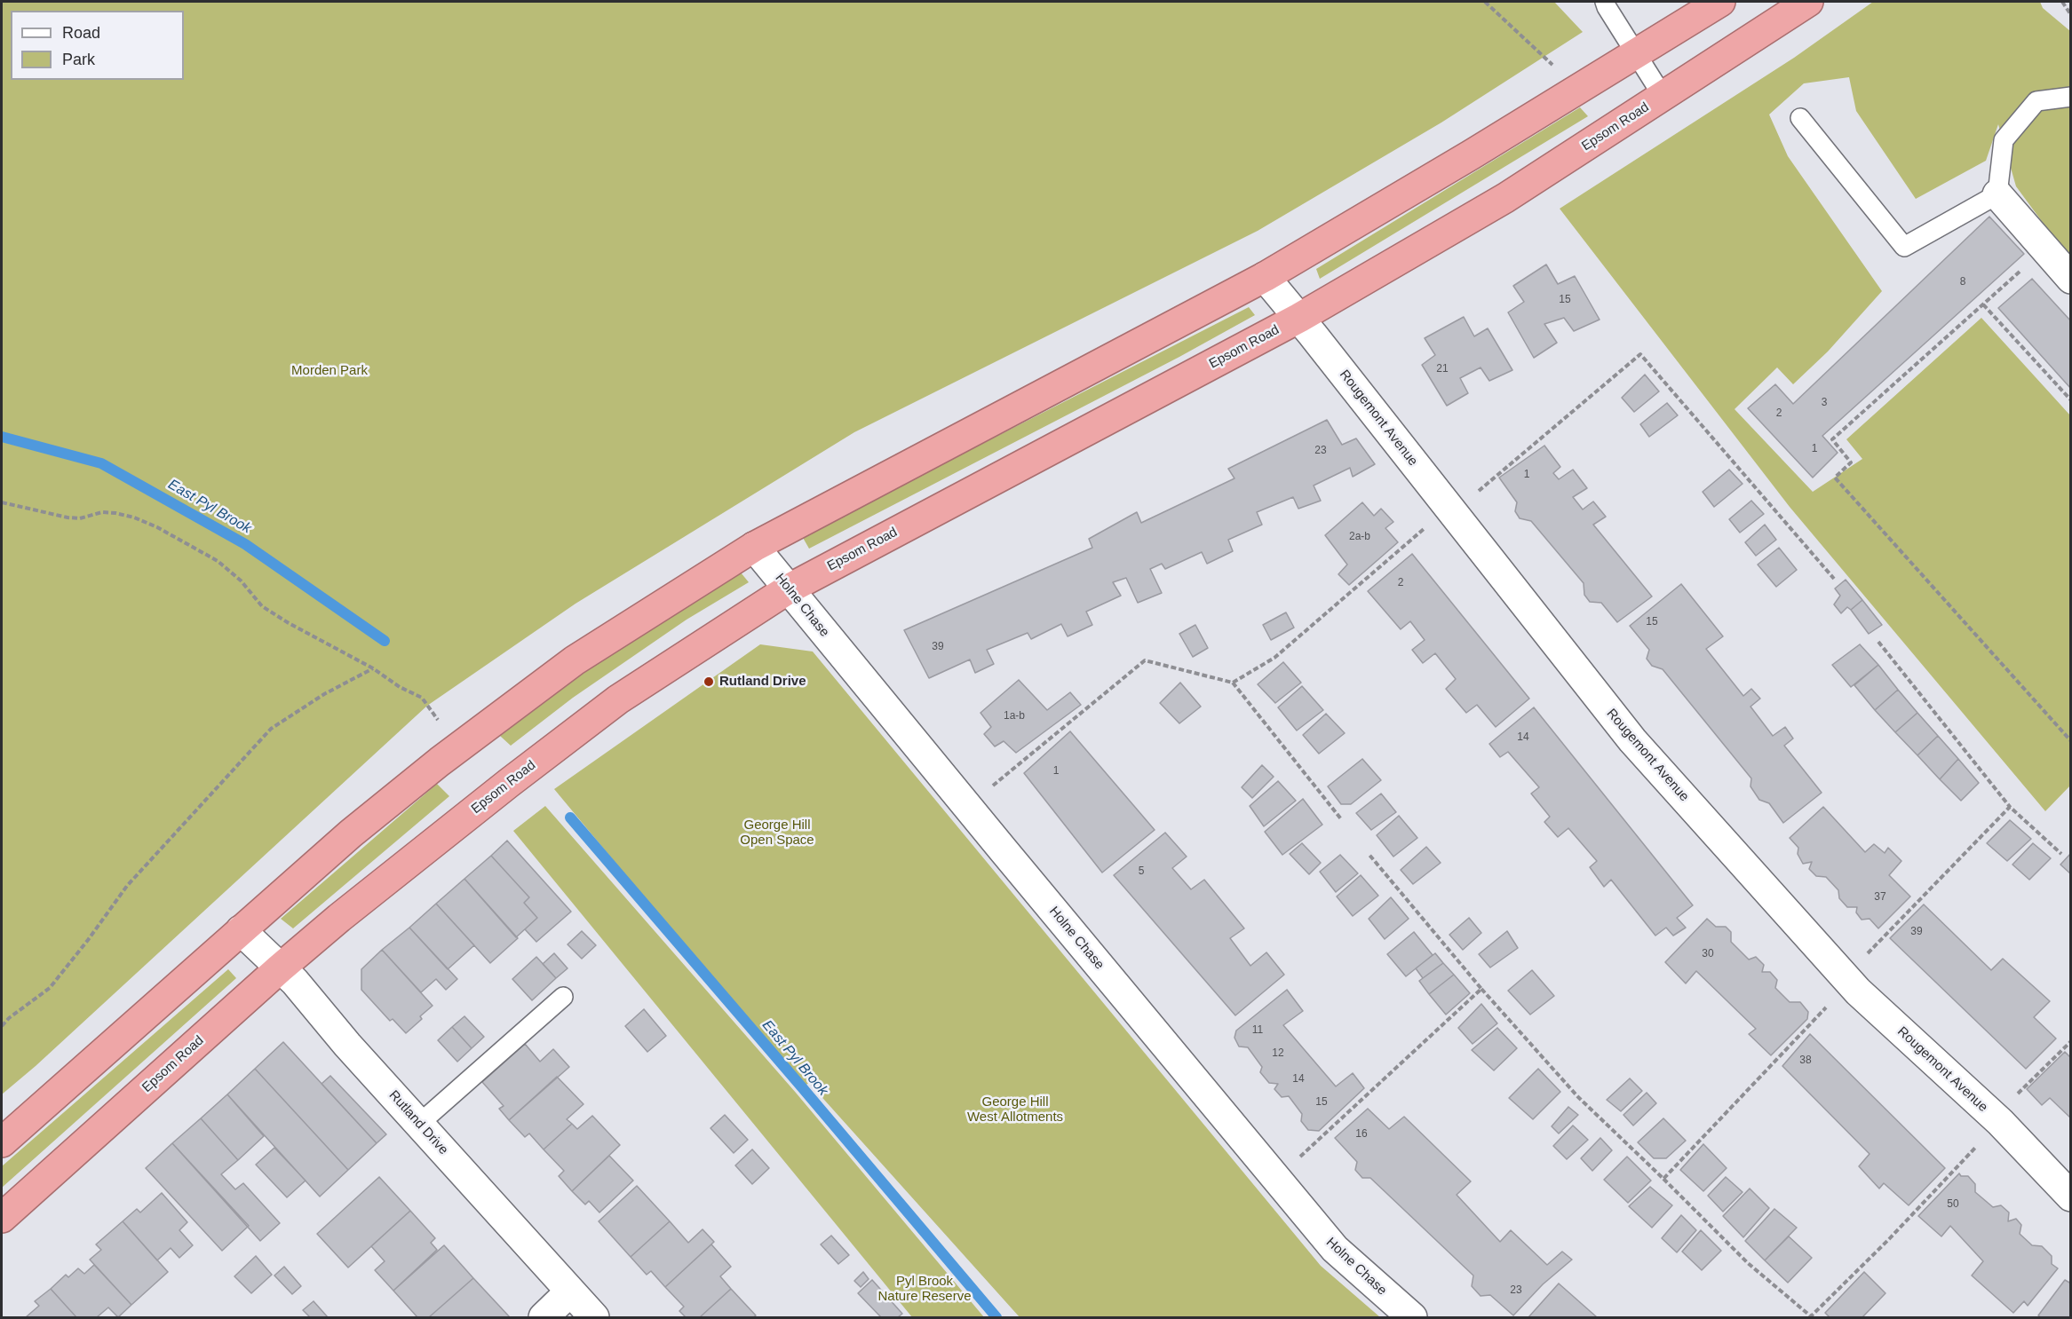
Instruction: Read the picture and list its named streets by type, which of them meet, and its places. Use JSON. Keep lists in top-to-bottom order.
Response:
{
  "streets": {
    "highway": ["Epsom Road"],
    "street": ["Rougemont Avenue", "Holne Chase", "Rutland Drive"]
  },
  "crossings": [
    ["Epsom Road", "Rougemont Avenue"],
    ["Epsom Road", "Holne Chase"],
    ["Epsom Road", "Rutland Drive"]
  ],
  "water": ["East Pyl Brook"],
  "parks": [
    "Morden Park",
    "George Hill Open Space",
    "George Hill West Allotments",
    "Pyl Brook Nature Reserve"
  ],
  "places": ["Rutland Drive"],
  "house_numbers": [
    "8",
    "15",
    "21",
    "3",
    "2",
    "1",
    "23",
    "1",
    "2a-b",
    "2",
    "15",
    "39",
    "1a-b",
    "14",
    "1",
    "5",
    "37",
    "39",
    "30",
    "11",
    "12",
    "38",
    "14",
    "15",
    "16",
    "50",
    "23"
  ],
  "legend": ["Road", "Park"]
}
